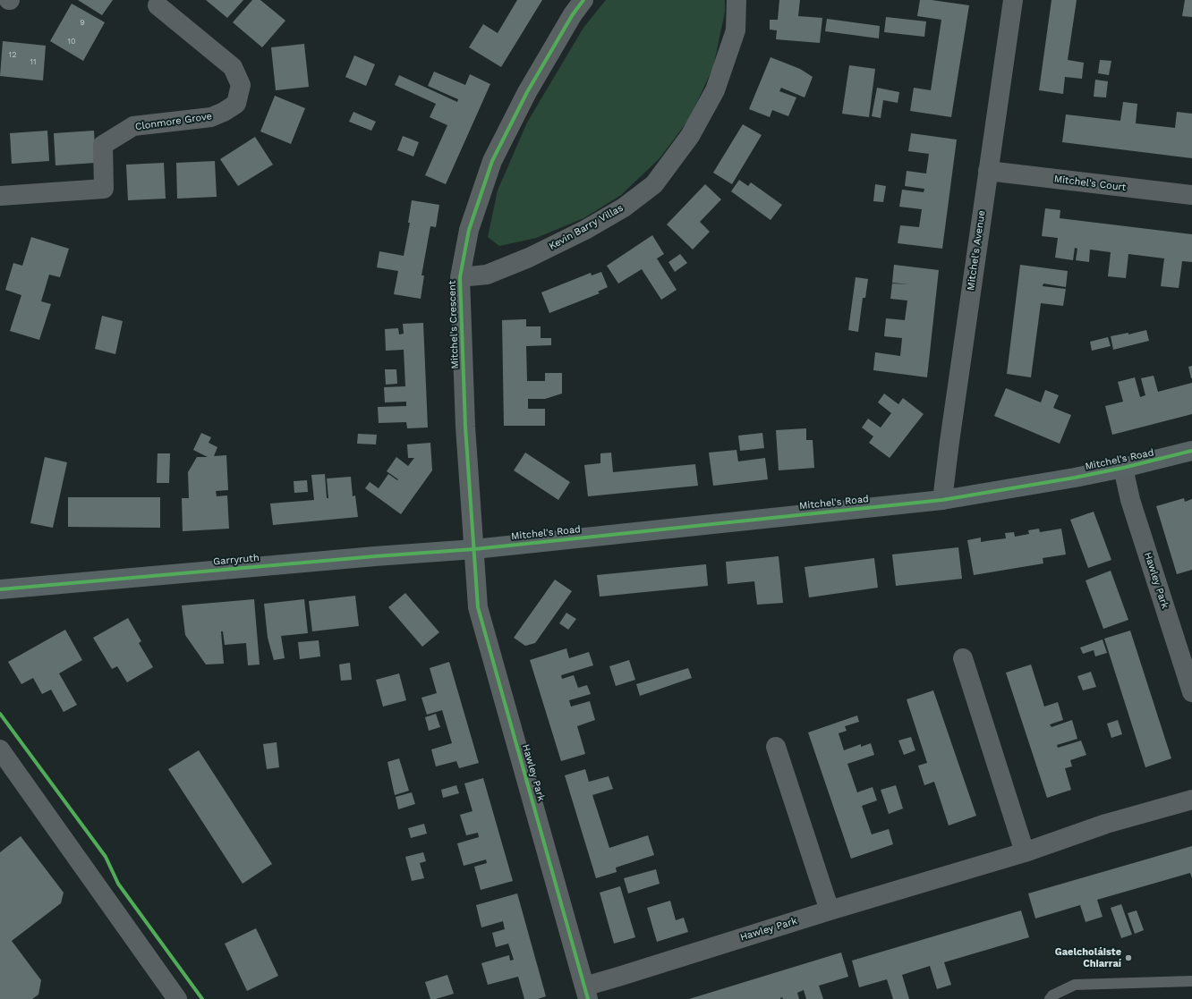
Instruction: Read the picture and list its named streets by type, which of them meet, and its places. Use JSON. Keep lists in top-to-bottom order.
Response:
{
  "streets": {
    "street": [
      "Clonmore Grove",
      "Mitchel's Court",
      "Kevin Barry Villas",
      "Mitchel's Avenue",
      "Mitchel's Crescent",
      "Mitchel's Road",
      "Garryruth",
      "Hawley Park"
    ]
  },
  "crossings": [
    ["Mitchel's Court", "Mitchel's Avenue"],
    ["Kevin Barry Villas", "Mitchel's Crescent"],
    ["Mitchel's Avenue", "Mitchel's Road"],
    ["Mitchel's Crescent", "Mitchel's Road"],
    ["Mitchel's Crescent", "Garryruth"],
    ["Mitchel's Crescent", "Hawley Park"],
    ["Mitchel's Road", "Garryruth"],
    ["Mitchel's Road", "Hawley Park"],
    ["Garryruth", "Hawley Park"]
  ],
  "places": ["Gaelcholáiste Chiarraí"],
  "house_numbers": [
    "9",
    "10",
    "12",
    "11"
  ]
}
